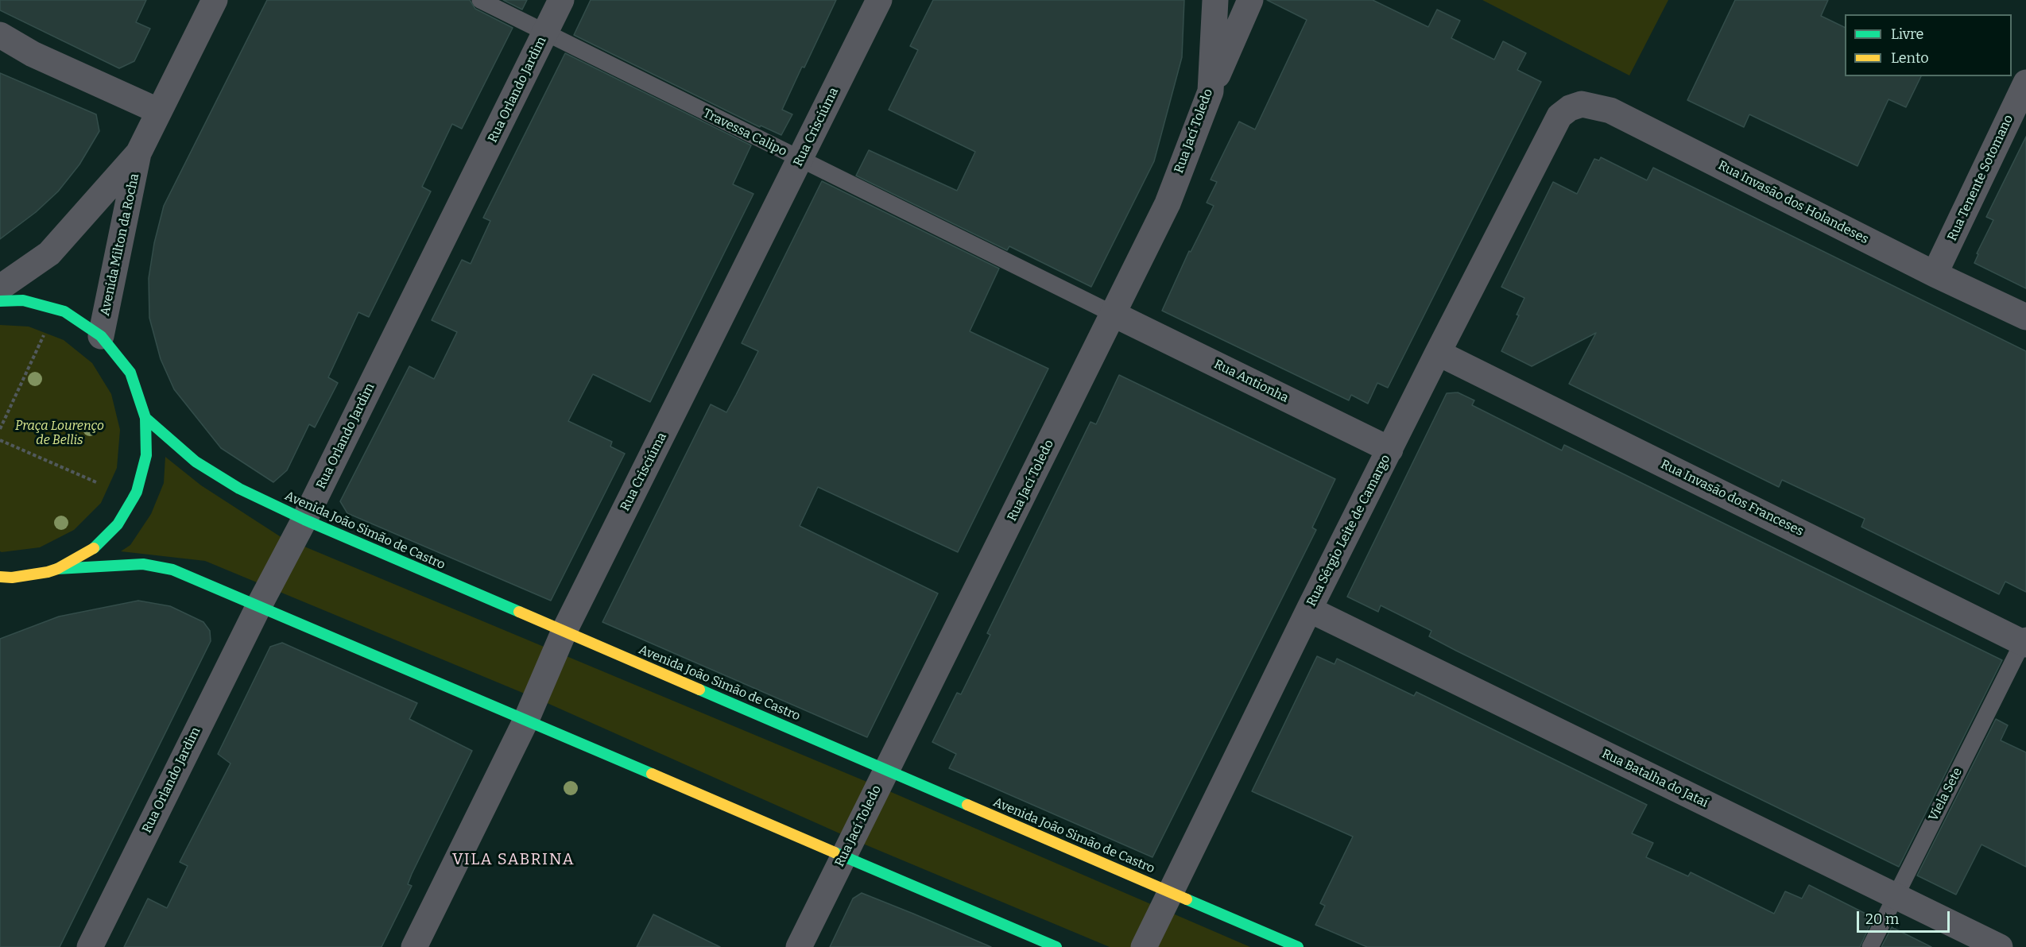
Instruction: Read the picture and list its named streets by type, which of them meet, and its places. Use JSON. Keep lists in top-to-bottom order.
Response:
{
  "streets": {
    "main road": ["Avenida João Simão de Castro"],
    "street": [
      "Rua Orlando Jardim",
      "Rua Crisciúma",
      "Rua Jací Toledo",
      "Rua Tenente Sotomano",
      "Rua Invasão dos Holandeses",
      "Avenida Milton da Rocha",
      "Rua Antionha",
      "Rua Invasão dos Franceses",
      "Rua Sérgio Leite de Camargo",
      "Rua Batalha do Jataí"
    ],
    "lane": ["Travessa Calipo", "Viela Sete"]
  },
  "crossings": [
    ["Rua Orlando Jardim", "Travessa Calipo"],
    ["Rua Orlando Jardim", "Avenida João Simão de Castro"],
    ["Rua Crisciúma", "Travessa Calipo"],
    ["Rua Crisciúma", "Avenida João Simão de Castro"],
    ["Rua Jací Toledo", "Travessa Calipo"],
    ["Rua Jací Toledo", "Rua Antionha"],
    ["Rua Jací Toledo", "Avenida João Simão de Castro"],
    ["Travessa Calipo", "Rua Antionha"],
    ["Rua Tenente Sotomano", "Rua Invasão dos Holandeses"],
    ["Rua Invasão dos Holandeses", "Rua Sérgio Leite de Camargo"],
    ["Rua Antionha", "Rua Sérgio Leite de Camargo"],
    ["Rua Invasão dos Franceses", "Rua Sérgio Leite de Camargo"],
    ["Rua Invasão dos Franceses", "Viela Sete"],
    ["Avenida João Simão de Castro", "Rua Sérgio Leite de Camargo"],
    ["Rua Sérgio Leite de Camargo", "Rua Batalha do Jataí"],
    ["Rua Batalha do Jataí", "Viela Sete"]
  ],
  "districts": ["VILA SABRINA"],
  "parks": ["Praça Lourenço de Bellis"],
  "legend": ["Livre", "Lento"],
  "scale_bar": "20 m"
}
